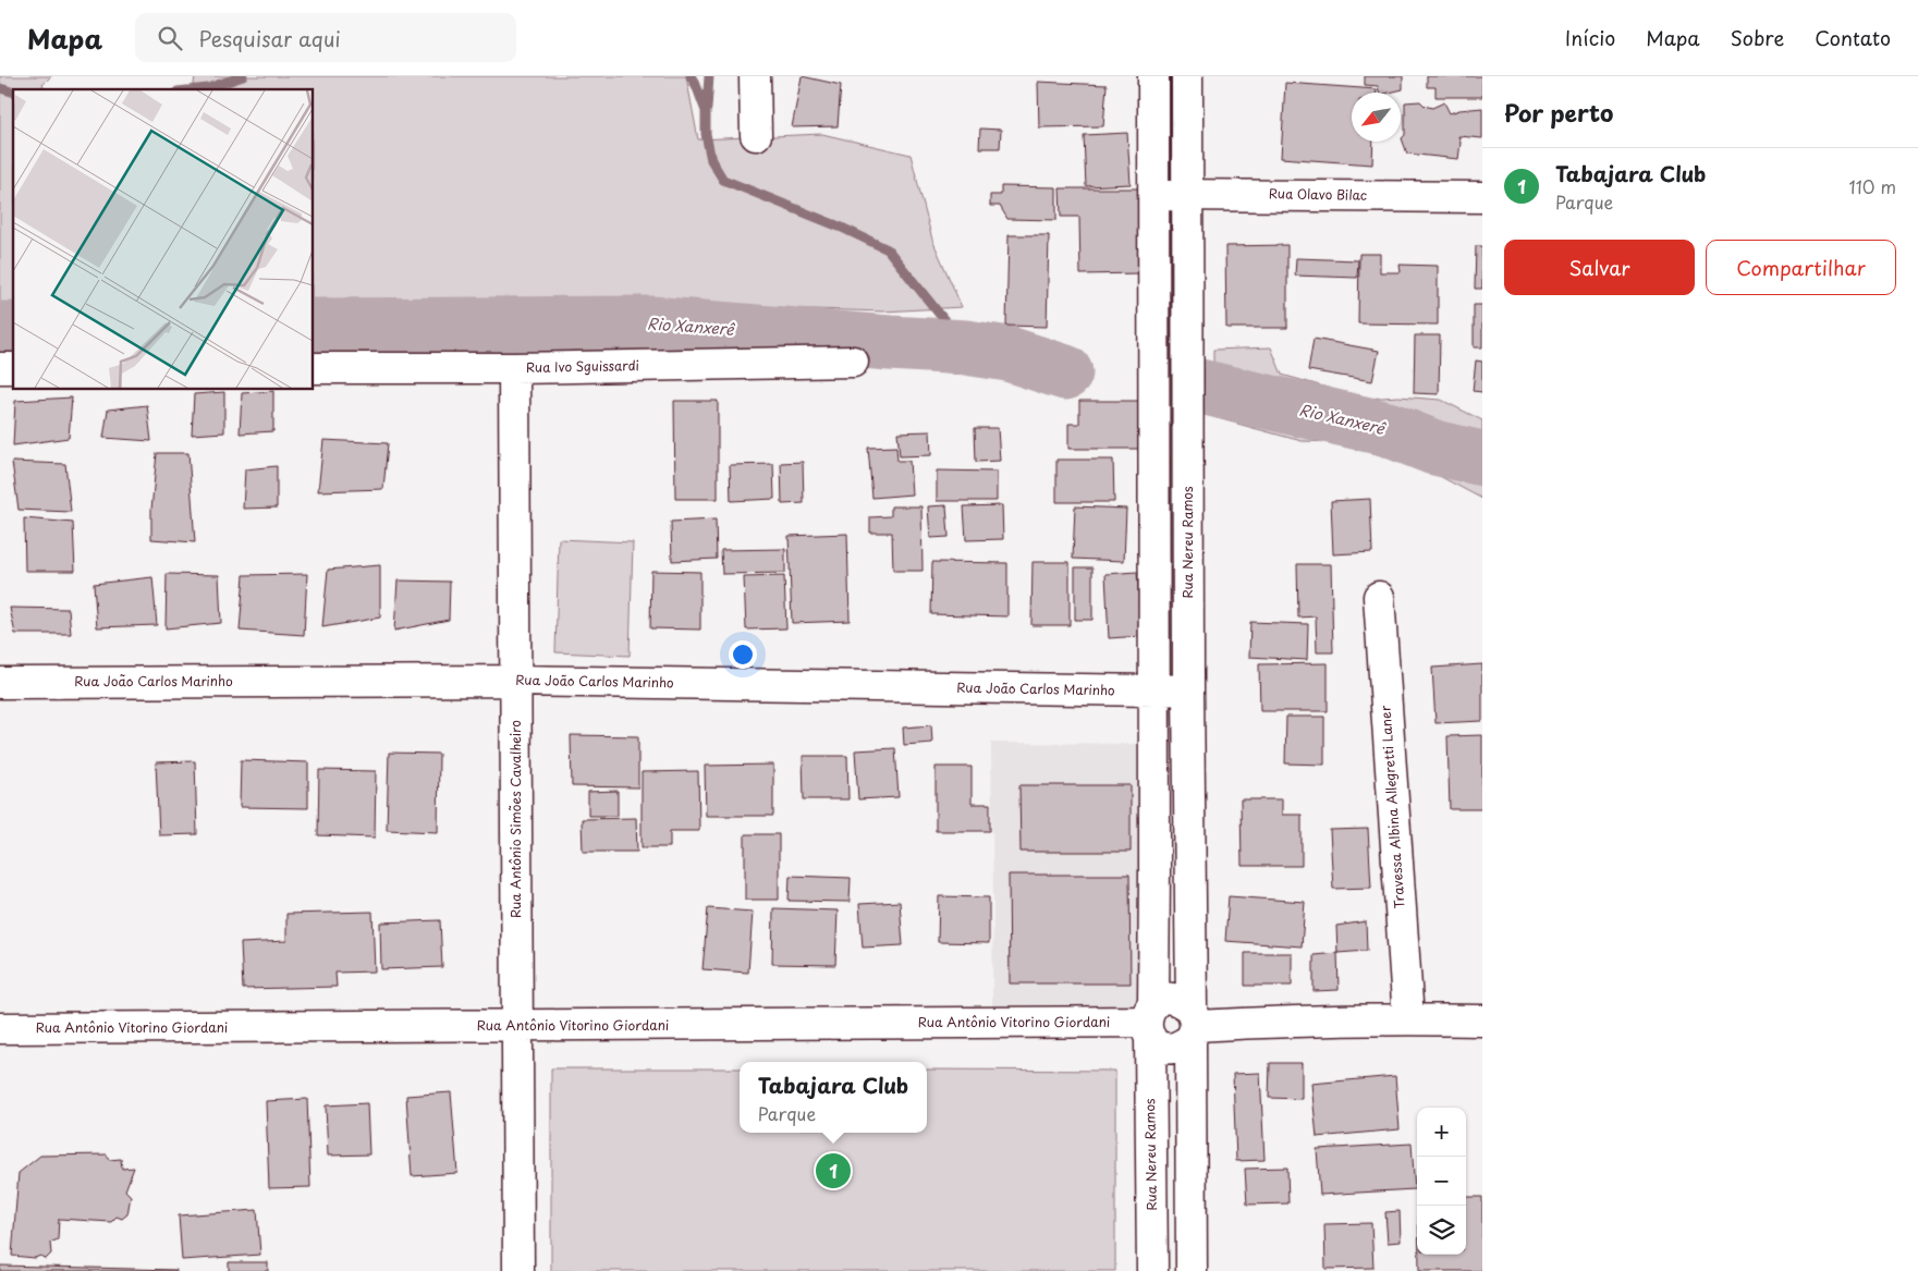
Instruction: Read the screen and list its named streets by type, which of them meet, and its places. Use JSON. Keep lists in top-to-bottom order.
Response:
{
  "streets": {
    "street": [
      "Rua Olavo Bilac",
      "Rua Ivo Sguissardi",
      "Rua Nereu Ramos",
      "Rua João Carlos Marinho",
      "Travessa Albina Allegretti Laner",
      "Rua Antônio Simões Cavalheiro",
      "Rua Antônio Vitorino Giordani"
    ]
  },
  "crossings": [
    ["Rua Olavo Bilac", "Rua Nereu Ramos"],
    ["Rua Ivo Sguissardi", "Rua Antônio Simões Cavalheiro"],
    ["Rua Nereu Ramos", "Rua João Carlos Marinho"],
    ["Rua Nereu Ramos", "Rua Antônio Vitorino Giordani"],
    ["Rua João Carlos Marinho", "Rua Antônio Simões Cavalheiro"],
    ["Rua Antônio Simões Cavalheiro", "Rua Antônio Vitorino Giordani"]
  ],
  "water": ["Rio Xanxerê"],
  "north": "bottom left",
  "page": {
    "header": "Mapa",
    "search": "Pesquisar aqui",
    "nav": [
      "Início",
      "Mapa",
      "Sobre",
      "Contato"
    ],
    "heading": "Por perto",
    "list": [
      {
        "mark": "1",
        "name": "Tabajara Club",
        "note": "Parque",
        "value": "110 m"
      }
    ],
    "buttons": ["Salvar", "Compartilhar"],
    "popup": ["Tabajara Club", "Parque"],
    "map_buttons": ["+", "−"],
    "pins": "1"
  }
}
